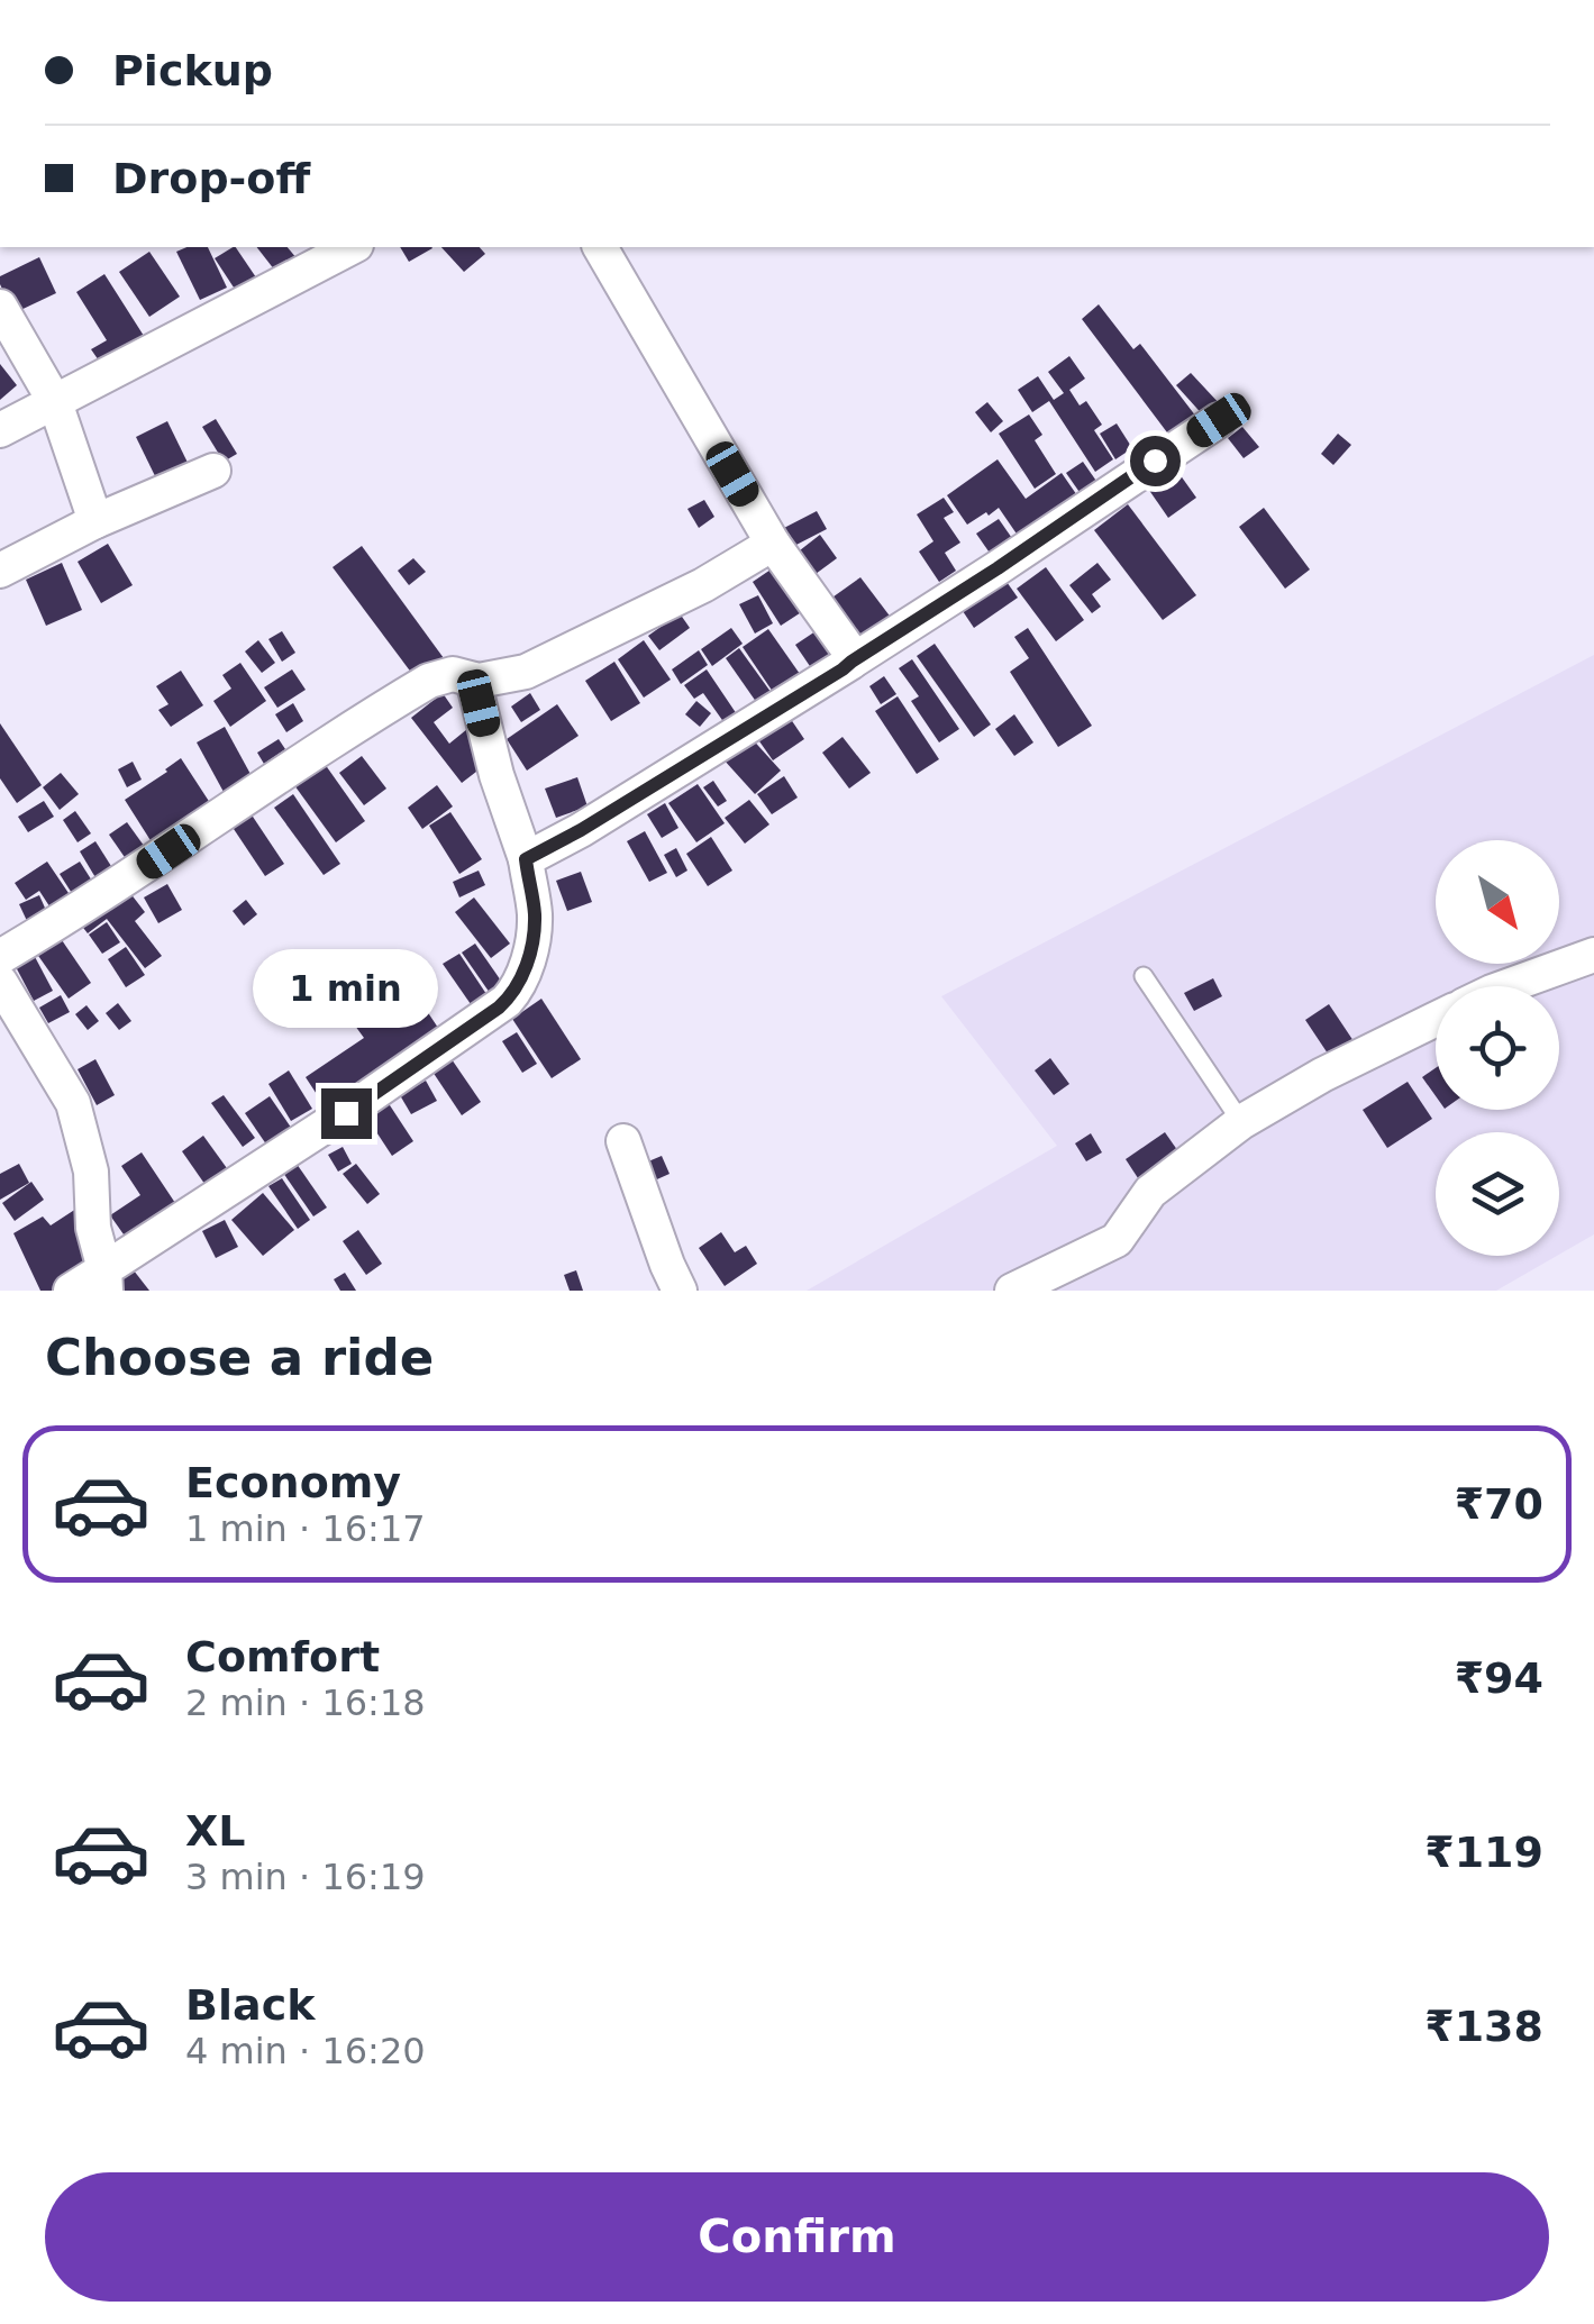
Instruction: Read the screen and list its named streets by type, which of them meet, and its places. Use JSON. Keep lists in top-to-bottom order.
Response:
{
  "north": "bottom right",
  "page": {
    "banner": ["Pickup", "Drop-off"],
    "bubble": "1 min",
    "heading": "Choose a ride",
    "list": [
      {
        "name": "Economy",
        "note": "1 min · 16:17",
        "value": "₹70"
      },
      {
        "name": "Comfort",
        "note": "2 min · 16:18",
        "value": "₹94"
      },
      {
        "name": "XL",
        "note": "3 min · 16:19",
        "value": "₹119"
      },
      {
        "name": "Black",
        "note": "4 min · 16:20",
        "value": "₹138"
      }
    ],
    "buttons": "Confirm"
  }
}
